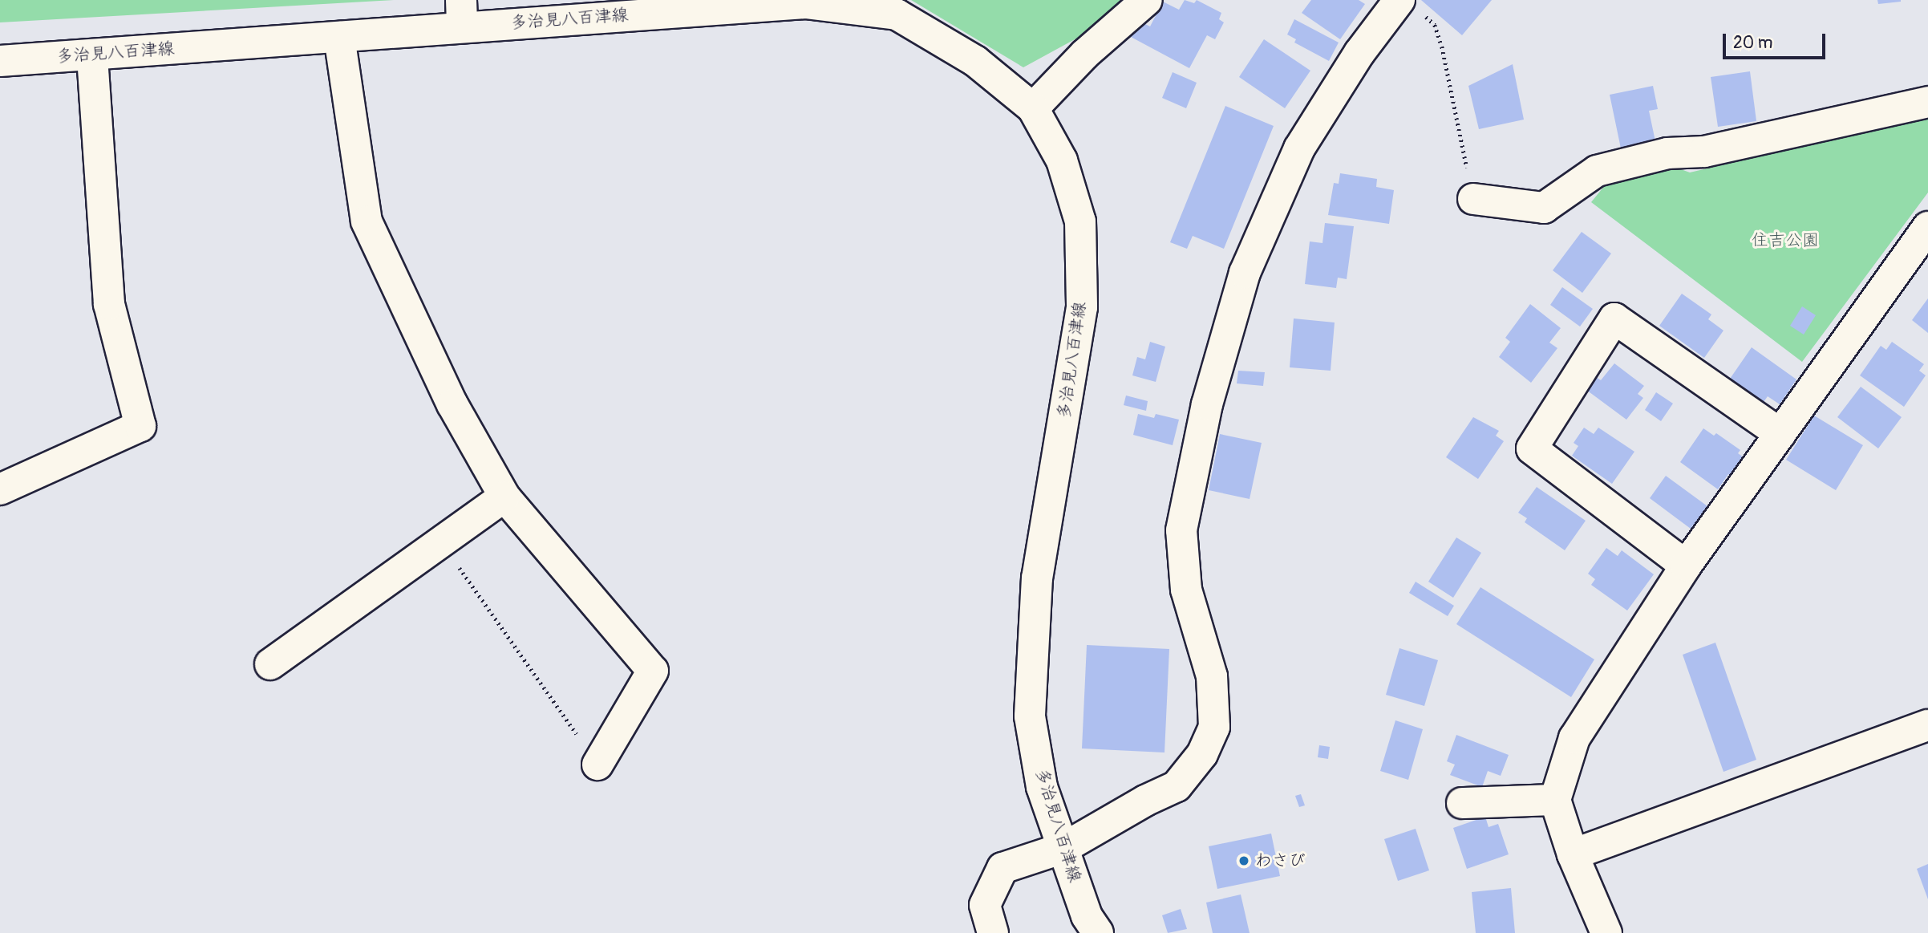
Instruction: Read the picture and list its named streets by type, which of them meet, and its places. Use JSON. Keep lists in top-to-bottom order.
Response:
{
  "streets": {
    "street": ["多治見八百津線"]
  },
  "parks": ["住吉公園"],
  "places": ["わさび"],
  "scale_bar": "20 m"
}
